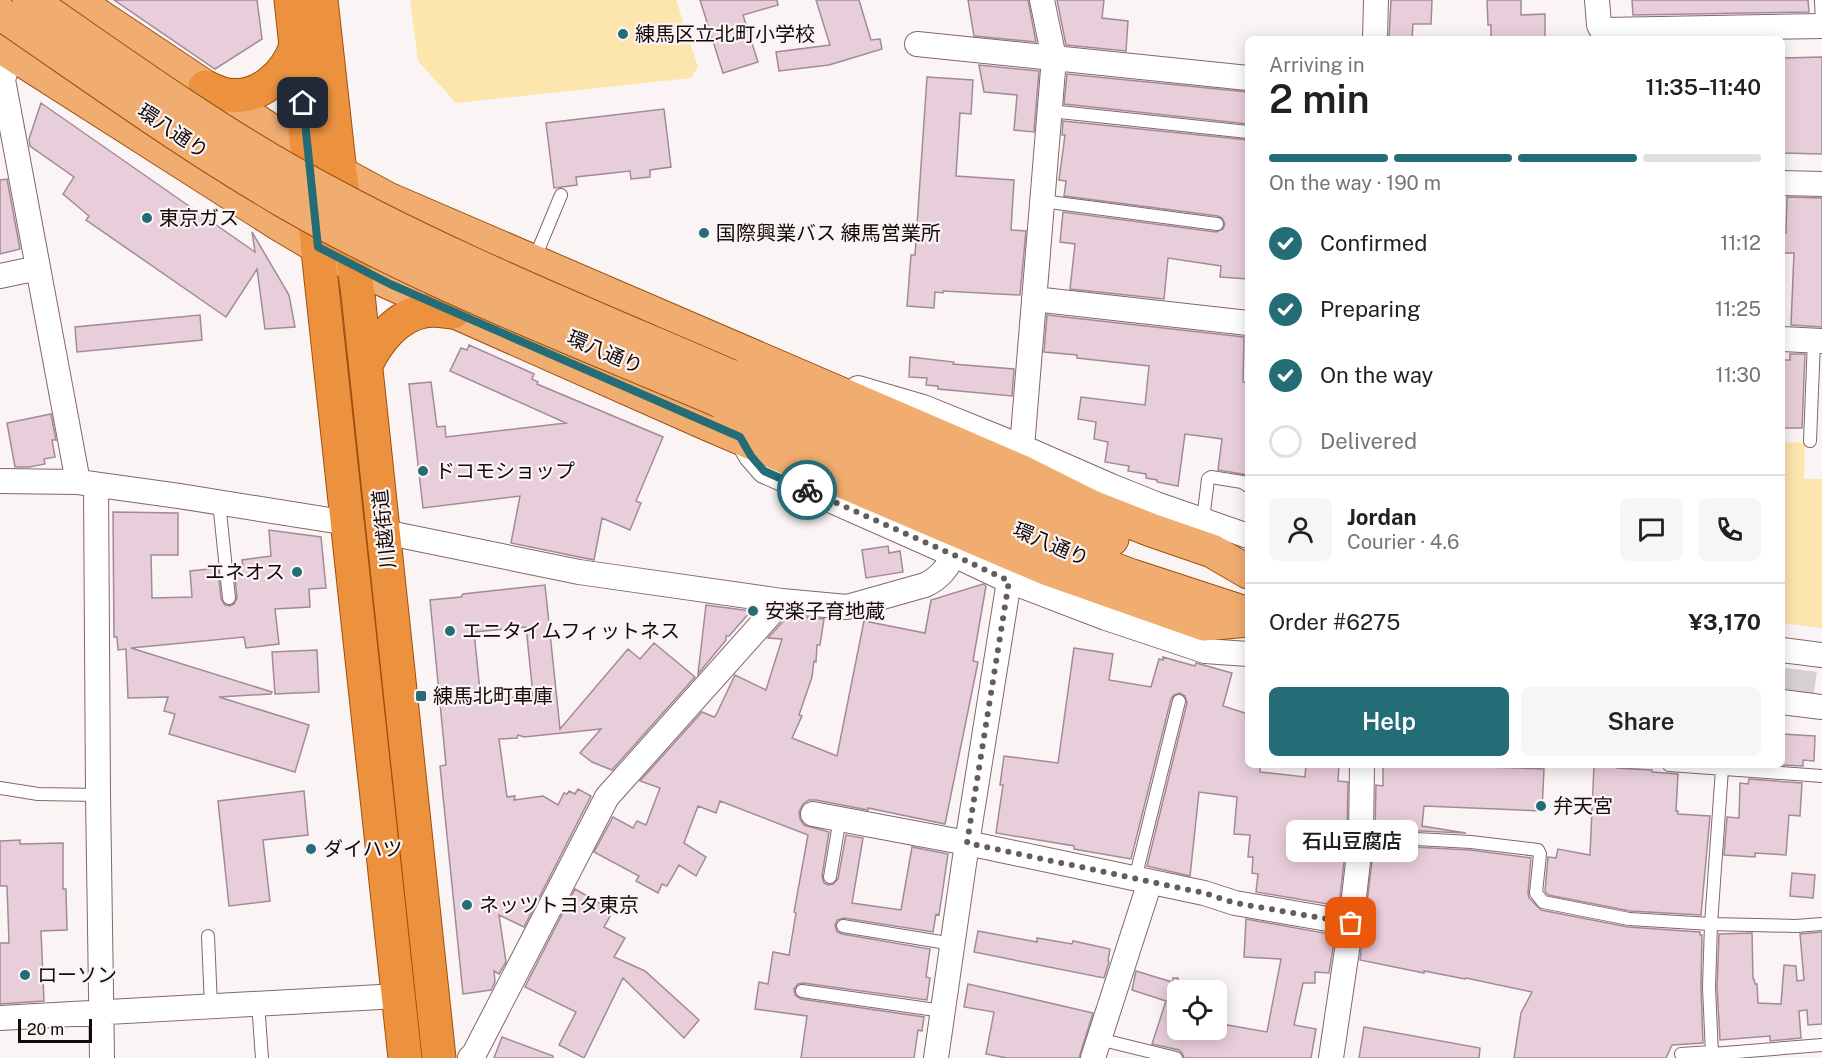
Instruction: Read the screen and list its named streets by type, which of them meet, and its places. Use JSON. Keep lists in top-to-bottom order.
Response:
{
  "streets": {
    "highway": ["川越街道"],
    "main road": ["環八通り"]
  },
  "places": {
    "other": [
      "練馬区立北町小学校",
      "東京ガス",
      "国際興業バス 練馬営業所",
      "ドコモショップ",
      "エネオス",
      "安楽子育地蔵",
      "エニタイムフィットネス",
      "弁天宮",
      "ダイハツ",
      "ネッツトヨタ東京",
      "石山豆腐店",
      "ローソン"
    ],
    "transit": ["練馬北町車庫"]
  },
  "scale_bar": "20 m",
  "page": {
    "heading": ["2 min", "Arriving in", "11:35–11:40"],
    "panel": [
      "Jordan",
      "Courier · 4.6",
      "Order #6275",
      "¥3,170"
    ],
    "bar": "On the way · 190 m",
    "list": [
      ["Confirmed", "11:12"],
      ["Preparing", "11:25"],
      ["On the way", "11:30"],
      "Delivered"
    ],
    "buttons": ["Help", "Share"],
    "bubble": "石山豆腐店",
    "scale": "20 m"
  }
}
